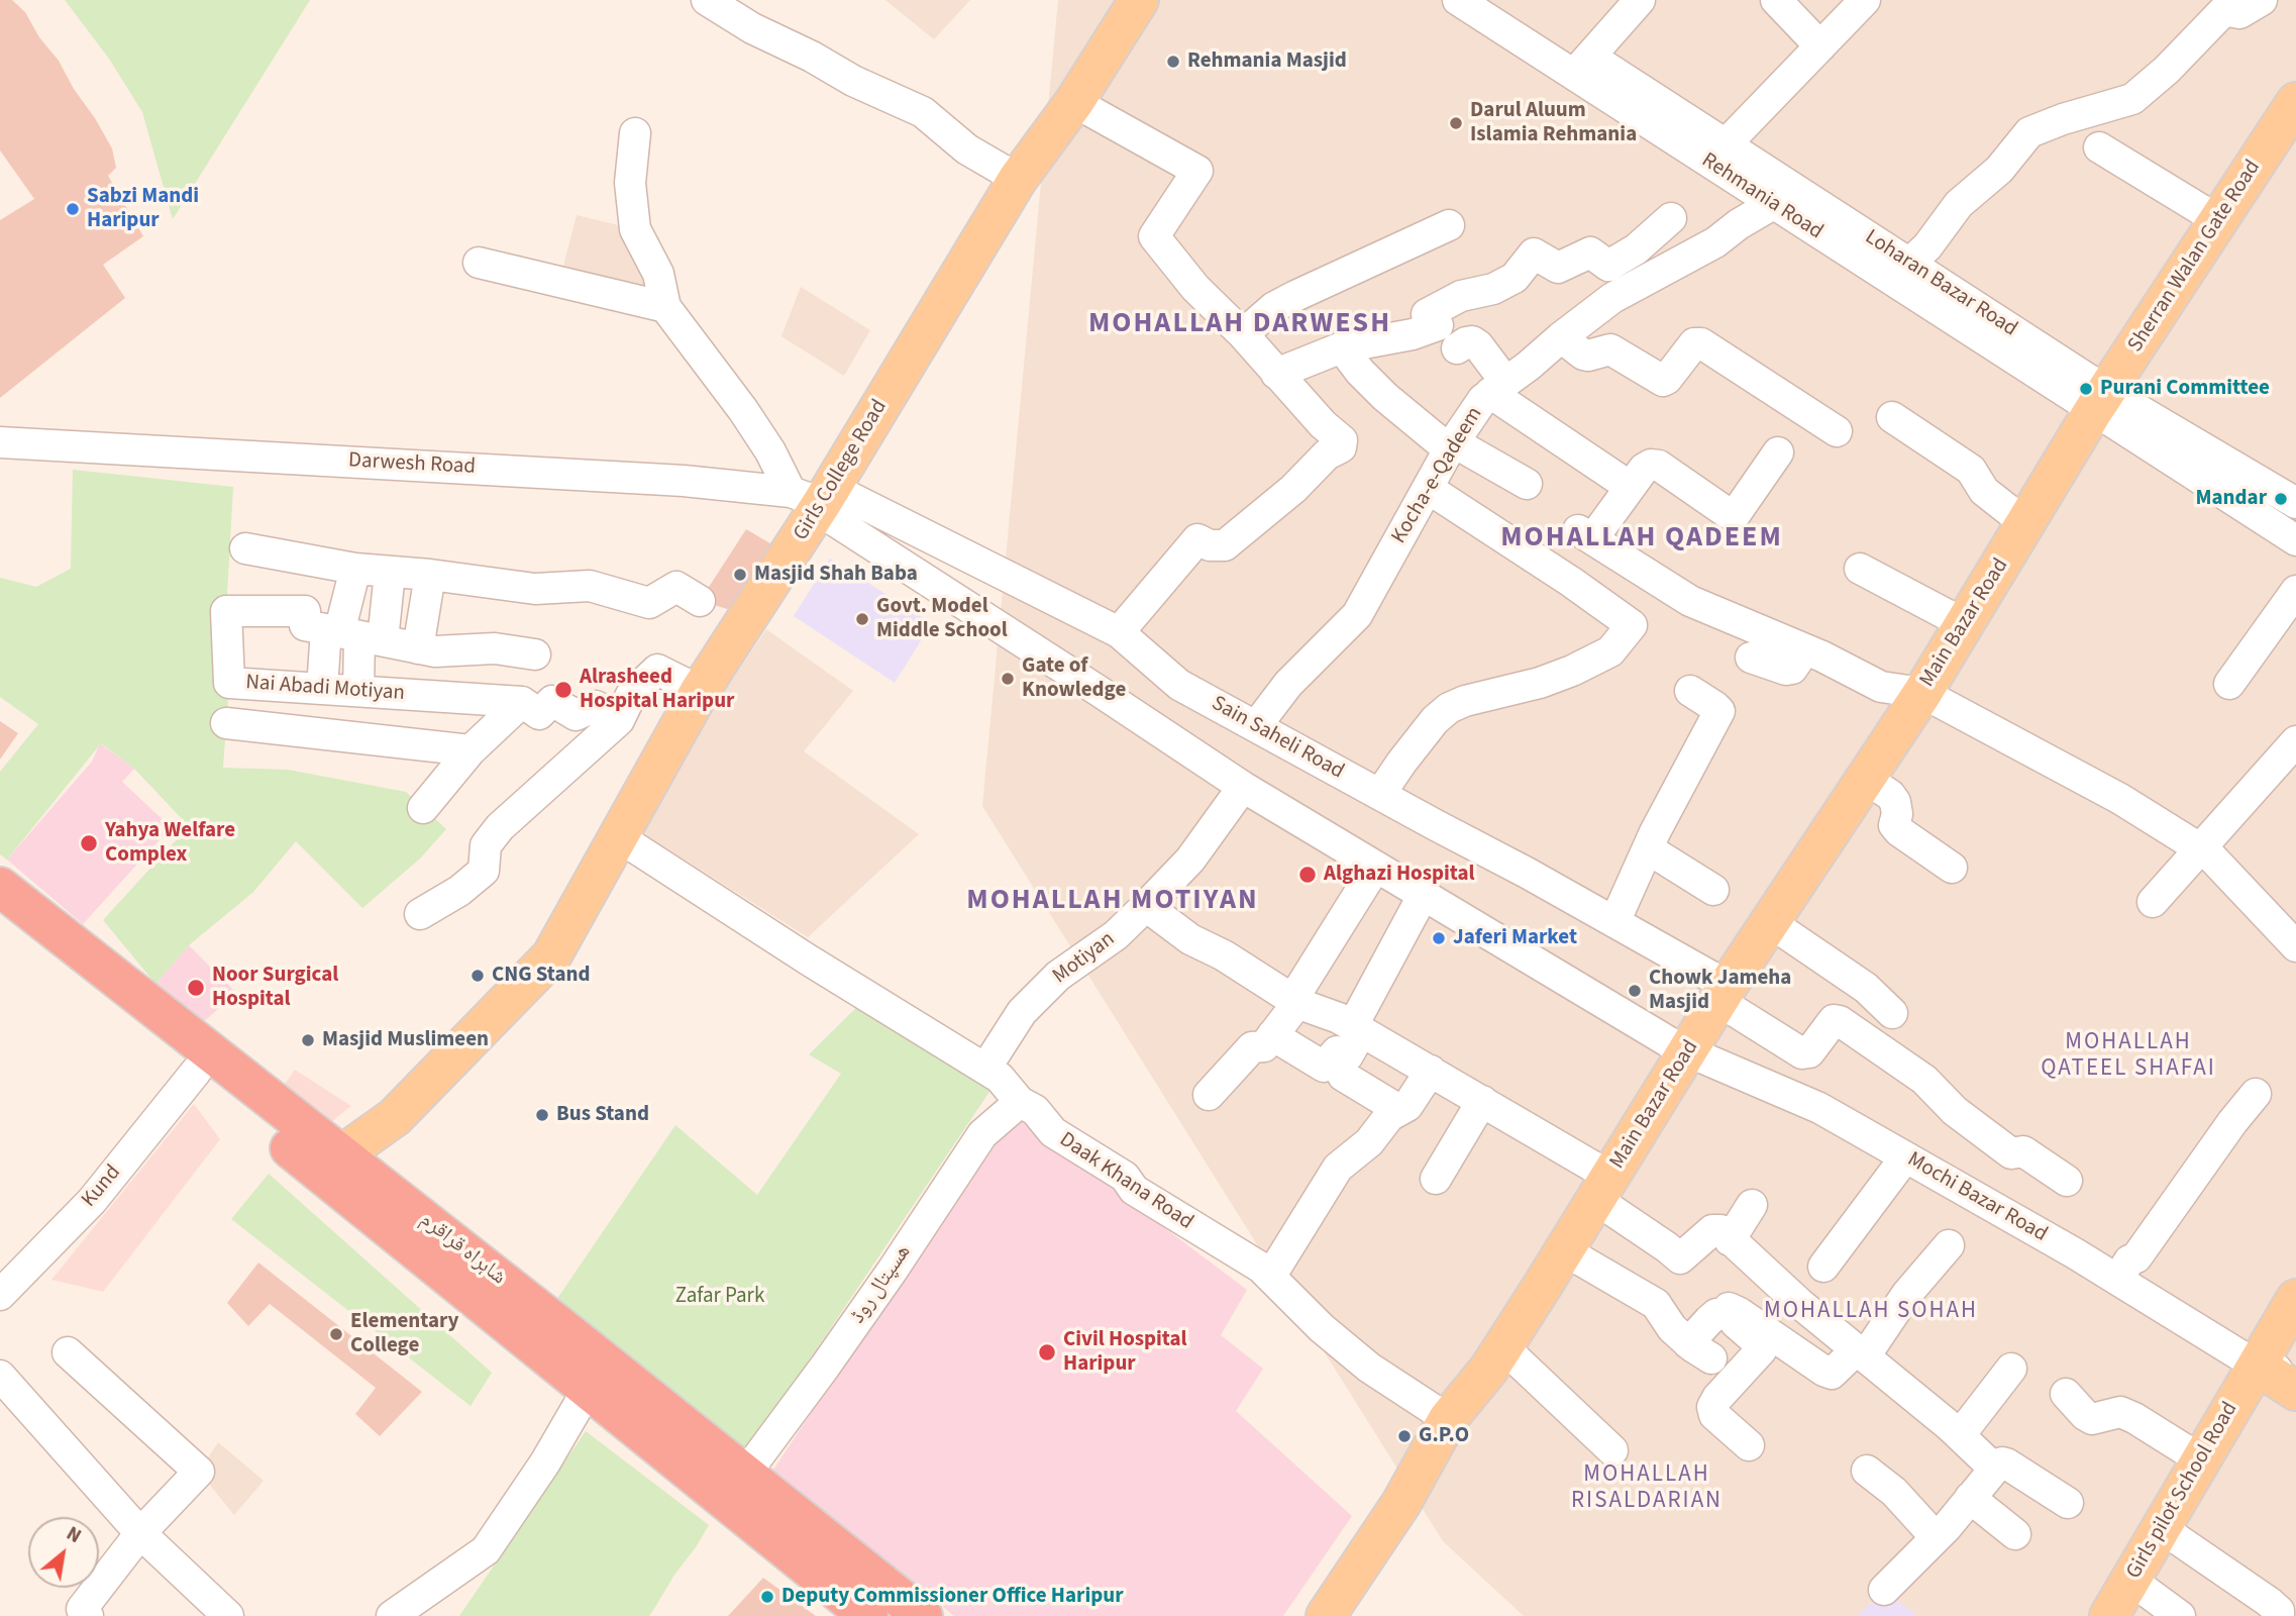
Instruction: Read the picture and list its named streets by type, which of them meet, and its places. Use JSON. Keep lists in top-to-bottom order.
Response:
{
  "streets": {
    "highway": ["شاہراہ قراقرم"],
    "main road": [
      "Sherran Walan Gate Road",
      "Girls College Road",
      "Main Bazar Road",
      "Girls pilot School Road"
    ],
    "street": [
      "Rehmania Road",
      "Loharan Bazar Road",
      "Darwesh Road",
      "Kocha-e-Qadeem",
      "Nai Abadi Motiyan",
      "Sain Saheli Road",
      "Motiyan",
      "Daak Khana Road",
      "Kund",
      "Mochi Bazar Road",
      "ھسپتال روڈ"
    ]
  },
  "crossings": [
    ["Rehmania Road", "Sherran Walan Gate Road"],
    ["Rehmania Road", "Loharan Bazar Road"],
    ["Rehmania Road", "Kocha-e-Qadeem"],
    ["Rehmania Road", "Main Bazar Road"],
    ["Sherran Walan Gate Road", "Loharan Bazar Road"],
    ["Sherran Walan Gate Road", "Main Bazar Road"],
    ["Loharan Bazar Road", "Main Bazar Road"],
    ["Darwesh Road", "Girls College Road"],
    ["Darwesh Road", "Sain Saheli Road"],
    ["Girls College Road", "Sain Saheli Road"],
    ["Girls College Road", "Daak Khana Road"],
    ["Girls College Road", "شاہراہ قراقرم"],
    ["Kocha-e-Qadeem", "Sain Saheli Road"],
    ["Main Bazar Road", "Sain Saheli Road"],
    ["Main Bazar Road", "Daak Khana Road"],
    ["Main Bazar Road", "Mochi Bazar Road"],
    ["Motiyan", "Daak Khana Road"],
    ["Daak Khana Road", "ھسپتال روڈ"],
    ["Kund", "شاہراہ قراقرم"],
    ["Mochi Bazar Road", "Girls pilot School Road"],
    ["شاہراہ قراقرم", "ھسپتال روڈ"]
  ],
  "districts": [
    "MOHALLAH DARWESH",
    "MOHALLAH QADEEM",
    "MOHALLAH MOTIYAN",
    "MOHALLAH QATEEL SHAFAI",
    "MOHALLAH SOHAH",
    "MOHALLAH RISALDARIAN"
  ],
  "parks": ["Zafar Park"],
  "places": [
    "Rehmania Masjid",
    "Darul Aluum Islamia Rehmania",
    "Sabzi Mandi Haripur",
    "Purani Committee",
    "Mandar",
    "Masjid Shah Baba",
    "Govt. Model Middle School",
    "Gate of Knowledge",
    "Alrasheed Hospital Haripur",
    "Yahya Welfare Complex",
    "Alghazi Hospital",
    "Jaferi Market",
    "CNG Stand",
    "Noor Surgical Hospital",
    "Chowk Jameha Masjid",
    "Masjid Muslimeen",
    "Bus Stand",
    "Elementary College",
    "Civil Hospital Haripur",
    "G.P.O",
    "Deputy Commissioner Office Haripur"
  ],
  "north": "top right"
}
